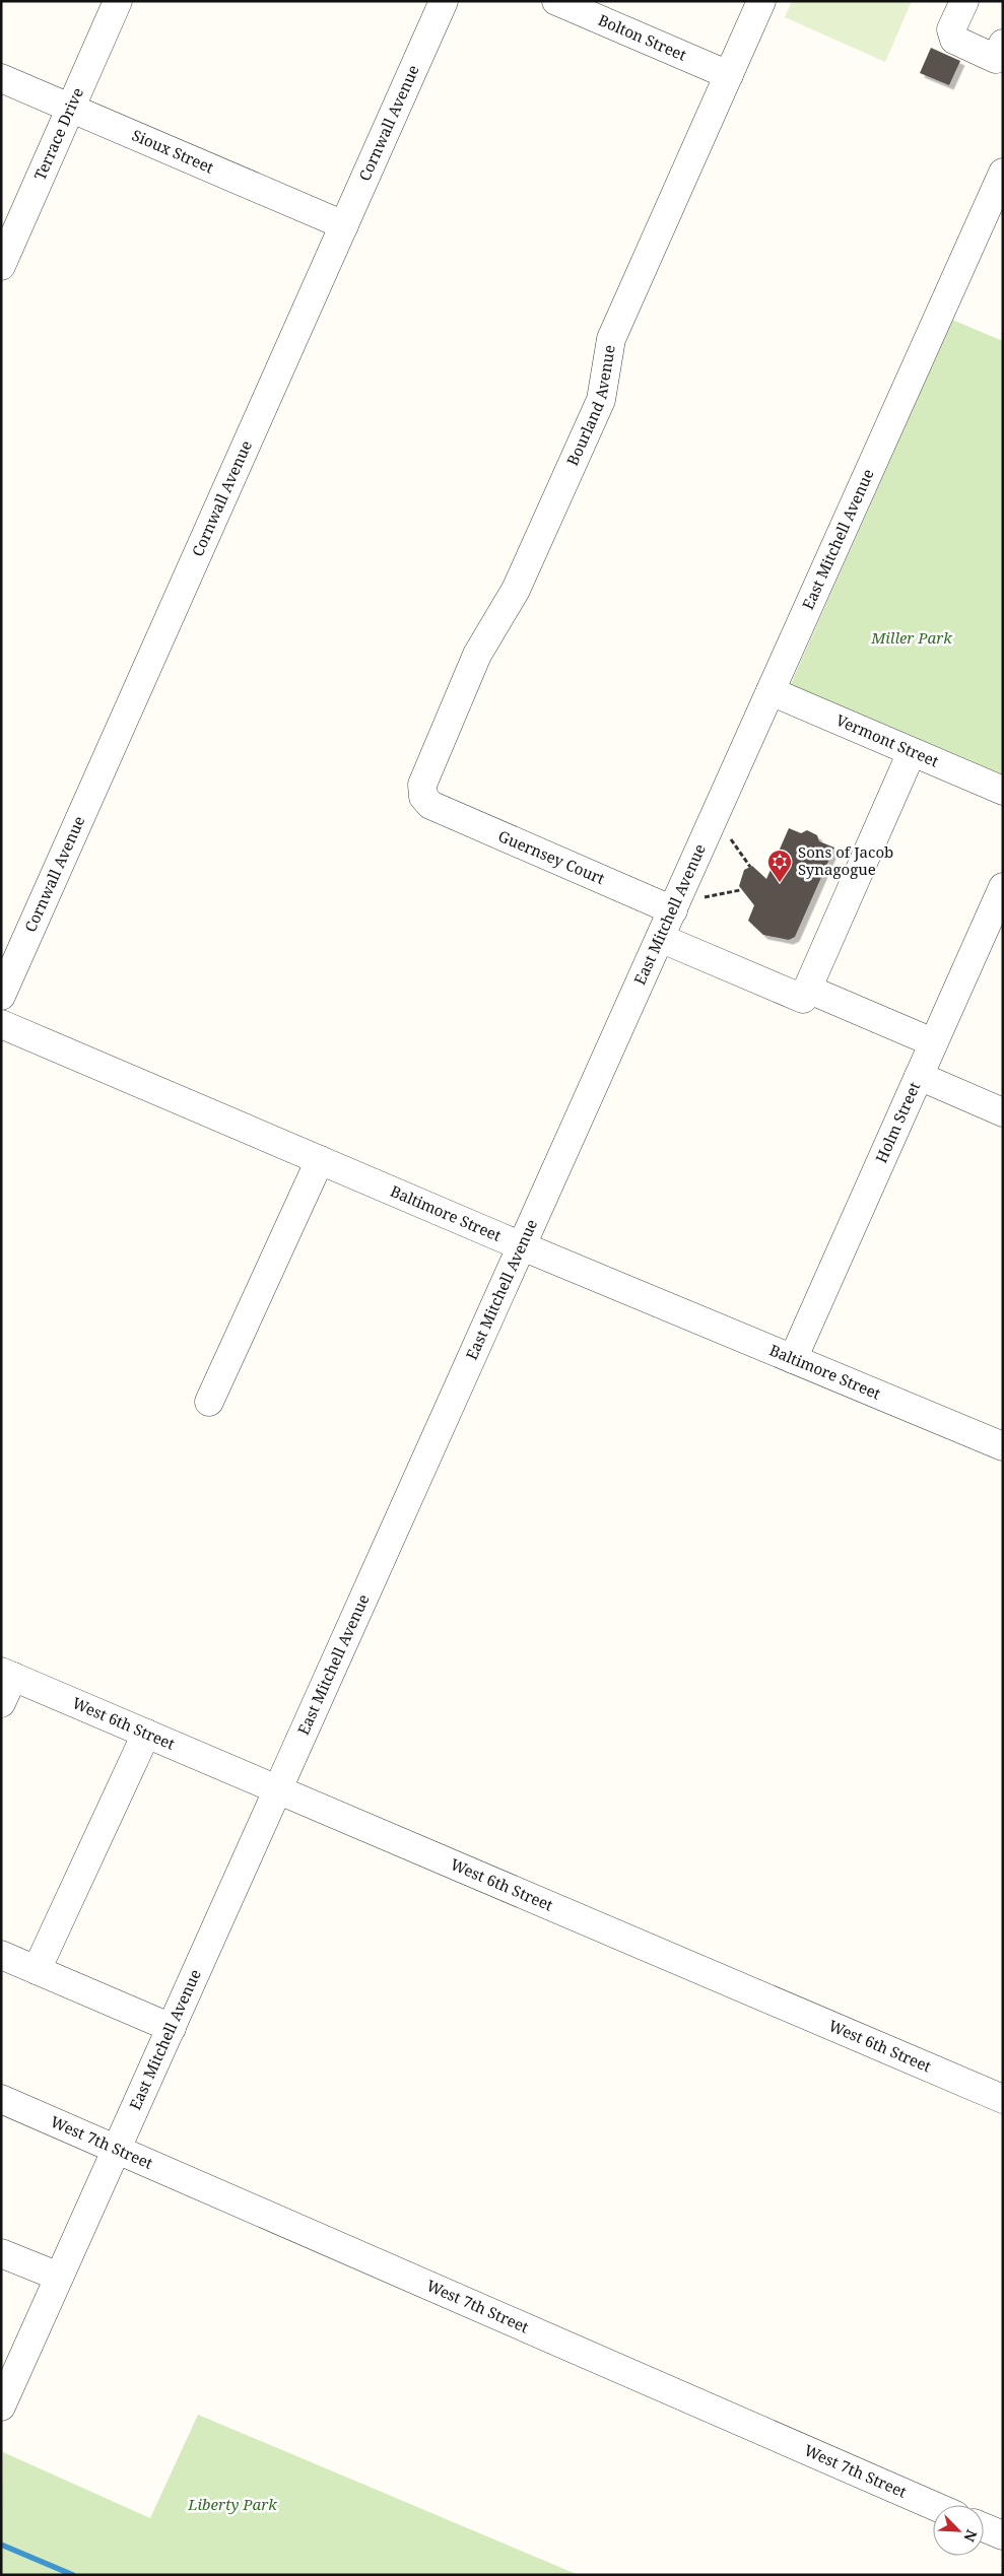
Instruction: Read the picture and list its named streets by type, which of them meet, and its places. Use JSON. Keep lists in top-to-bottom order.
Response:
{
  "streets": {
    "street": [
      "Bolton Street",
      "Cornwall Avenue",
      "Terrace Drive",
      "Sioux Street",
      "Bourland Avenue",
      "East Mitchell Avenue",
      "Vermont Street",
      "Guernsey Court",
      "Holm Street",
      "Baltimore Street",
      "West 6th Street",
      "West 7th Street"
    ]
  },
  "crossings": [
    ["Bolton Street", "Bourland Avenue"],
    ["Cornwall Avenue", "Sioux Street"],
    ["Terrace Drive", "Sioux Street"],
    ["Bourland Avenue", "Guernsey Court"],
    ["East Mitchell Avenue", "Vermont Street"],
    ["East Mitchell Avenue", "Guernsey Court"],
    ["East Mitchell Avenue", "Baltimore Street"],
    ["East Mitchell Avenue", "West 6th Street"],
    ["East Mitchell Avenue", "West 7th Street"],
    ["Holm Street", "Baltimore Street"]
  ],
  "parks": ["Miller Park", "Liberty Park"],
  "places": {
    "synagogue": ["Sons of Jacob Synagogue"]
  },
  "north": "bottom right"
}
